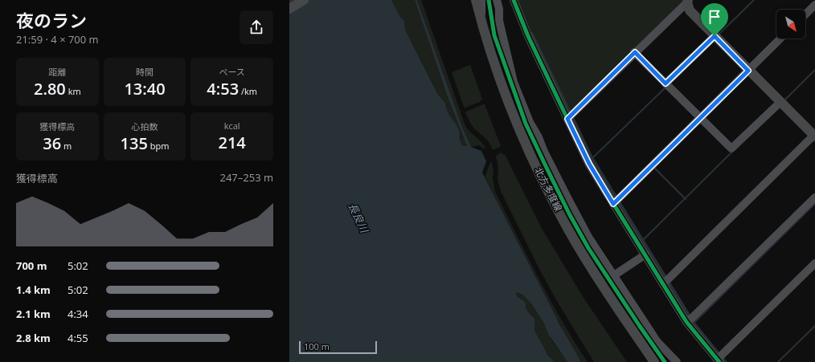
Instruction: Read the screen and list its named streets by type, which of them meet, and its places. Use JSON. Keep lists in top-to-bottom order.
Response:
{
  "streets": {
    "main road": ["北方多度線"]
  },
  "water": ["長良川"],
  "scale_bar": "100 m",
  "north": "bottom right",
  "page": {
    "heading": ["夜のラン", "21:59 · 4 × 700 m"],
    "stats": [
      ["距離", "2.80 km"],
      ["時間", "13:40"],
      ["ペース", "4:53 /km"],
      ["獲得標高", "36 m"],
      ["心拍数", "135 bpm"],
      ["kcal", "214"]
    ],
    "chart": ["獲得標高", "247–253 m"],
    "list": [
      {
        "name": "700 m",
        "note": "5:02"
      },
      {
        "name": "1.4 km",
        "note": "5:02"
      },
      {
        "name": "2.1 km",
        "note": "4:34"
      },
      {
        "name": "2.8 km",
        "note": "4:55"
      }
    ],
    "scale": "100 m"
  }
}
